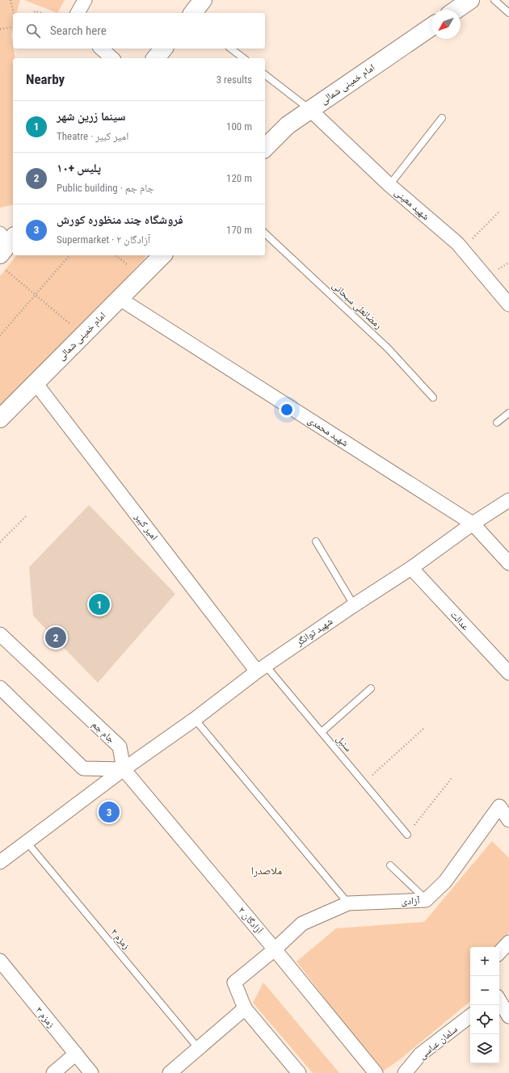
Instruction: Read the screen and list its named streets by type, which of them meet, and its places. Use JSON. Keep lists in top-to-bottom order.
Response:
{
  "streets": {
    "main road": ["امام خمینی شمالی"],
    "street": [
      "شهید معینی",
      "شهید محمدی",
      "امیر کبیر",
      "عدالت",
      "شهید توانگر",
      "جام جم",
      "آزادی",
      "آزادگان ۲",
      "زمزم ۳",
      "سلمان عباسی"
    ],
    "lane": ["رمضانعلی سبحانی", "سنبل", "زمزم ۲"]
  },
  "crossings": [
    ["امام خمینی شمالی", "شهید معینی"],
    ["امام خمینی شمالی", "شهید محمدی"],
    ["امام خمینی شمالی", "امیر کبیر"],
    ["شهید محمدی", "شهید توانگر"],
    ["امیر کبیر", "شهید توانگر"],
    ["امیر کبیر", "سنبل"],
    ["عدالت", "شهید توانگر"],
    ["شهید توانگر", "جام جم"],
    ["شهید توانگر", "سنبل"],
    ["شهید توانگر", "آزادگان ۲"],
    ["شهید توانگر", "زمزم ۲"],
    ["جام جم", "آزادگان ۲"],
    ["آزادی", "آزادگان ۲"]
  ],
  "districts": ["ملاصدرا"],
  "north": "bottom left",
  "page": {
    "search": "Search here",
    "heading": ["Nearby", "3 results"],
    "list": [
      {
        "mark": "1",
        "name": "سینما زرین شهر",
        "note": "Theatre · امیر کبیر",
        "value": "100 m"
      },
      {
        "mark": "2",
        "name": "پلیس +۱۰",
        "note": "Public building · جام جم",
        "value": "120 m"
      },
      {
        "mark": "3",
        "name": "فروشگاه چند منظوره کورش",
        "note": "Supermarket · آزادگان ۲",
        "value": "170 m"
      }
    ],
    "pins": ["1", "2", "3"],
    "map_buttons": ["+", "−"]
  }
}
